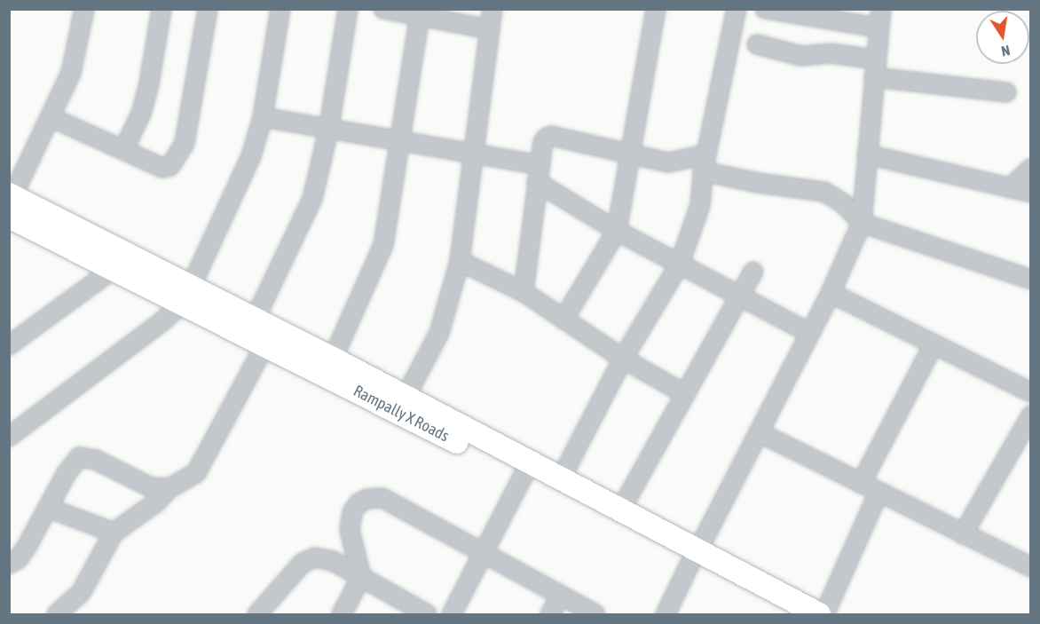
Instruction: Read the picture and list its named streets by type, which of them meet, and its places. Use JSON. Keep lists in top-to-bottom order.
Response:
{
  "streets": {
    "main road": ["Rampally X Roads"]
  },
  "north": "bottom"
}
